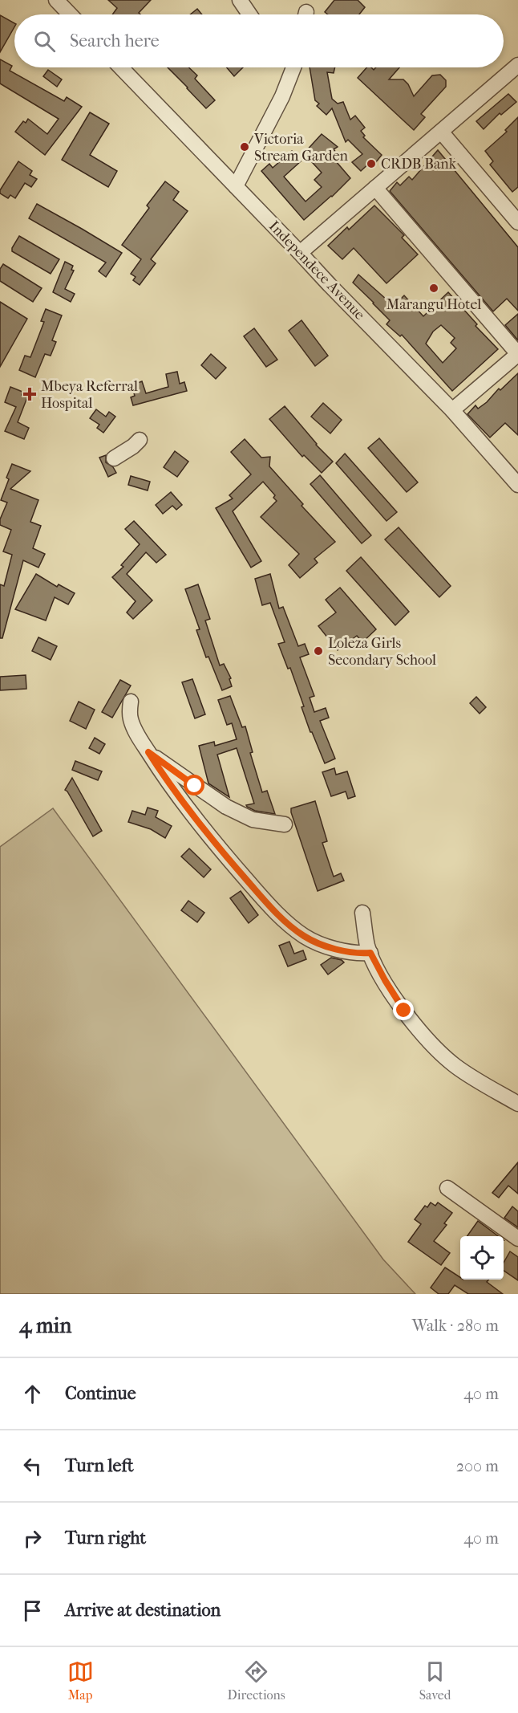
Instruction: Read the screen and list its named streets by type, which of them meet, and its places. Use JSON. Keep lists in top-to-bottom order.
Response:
{
  "streets": {
    "street": ["Independece Avenue"]
  },
  "places": {
    "other": [
      "Victoria Stream Garden",
      "CRDB Bank",
      "Marangu Hotel",
      "Loleza Girls Secondary School"
    ],
    "health": ["Mbeya Referral Hospital"]
  },
  "page": {
    "search": "Search here",
    "heading": ["4 min", "Walk · 280 m"],
    "list": [
      ["Continue", "40 m"],
      ["Turn left", "200 m"],
      ["Turn right", "40 m"],
      "Arrive at destination"
    ],
    "nav": ["Map", "Directions", "Saved"]
  }
}
